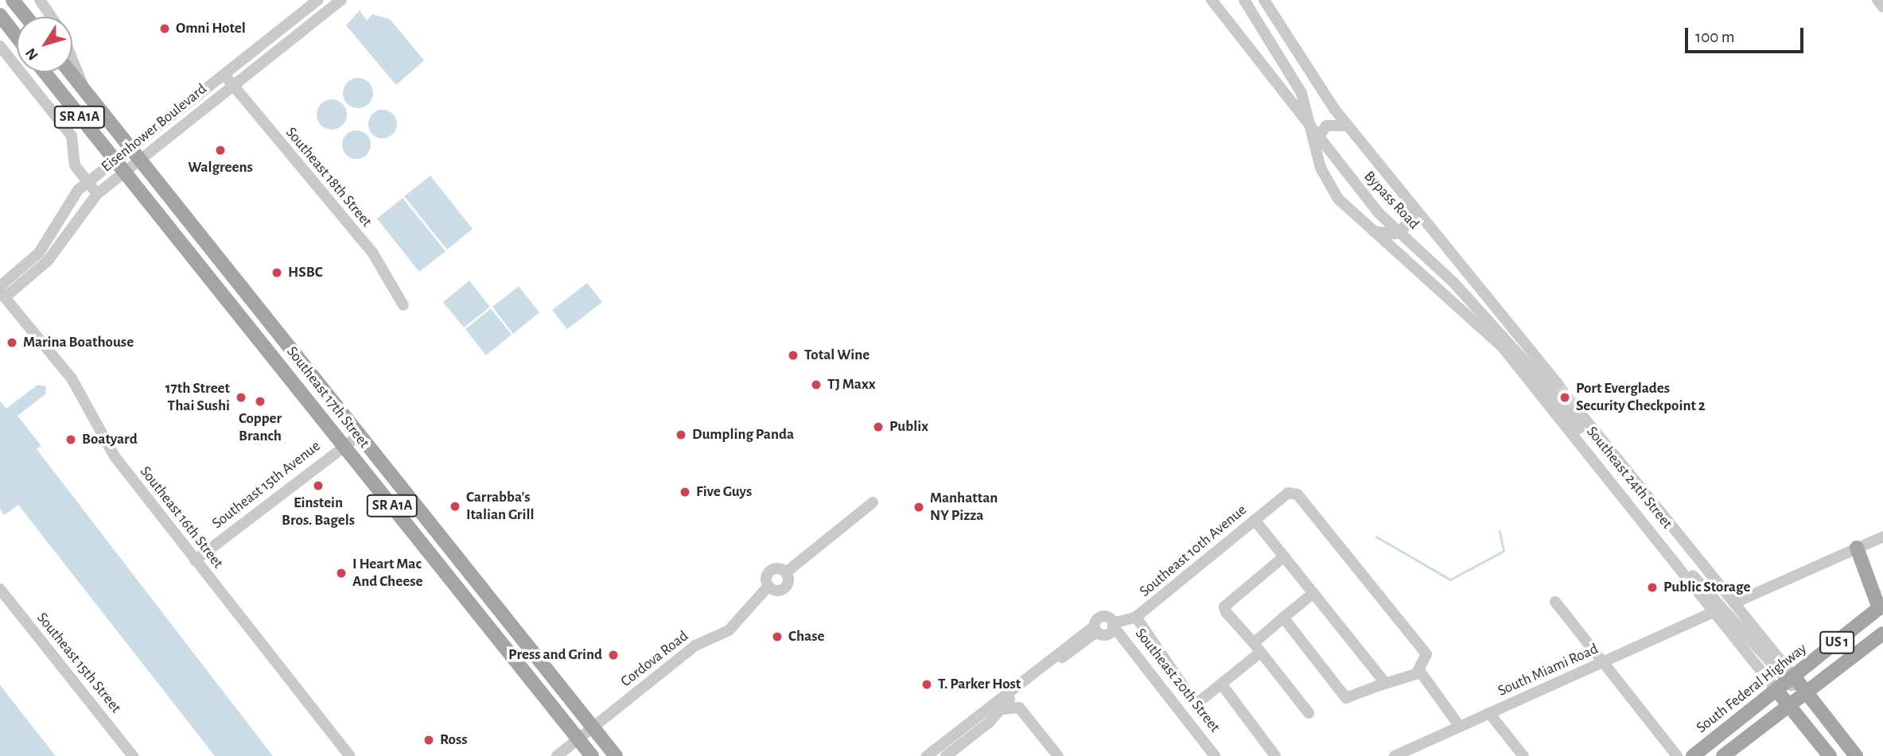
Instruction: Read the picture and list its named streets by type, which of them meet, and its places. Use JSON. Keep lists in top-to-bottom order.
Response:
{
  "streets": {
    "main road": [
      "SR A1A",
      "Southeast 17th Street",
      "US 1",
      "South Federal Highway"
    ],
    "street": [
      "Eisenhower Boulevard",
      "Southeast 18th Street",
      "Bypass Road",
      "Southeast 24th Street",
      "Southeast 15th Avenue",
      "Southeast 16th Street",
      "Southeast 10th Avenue",
      "Cordova Road",
      "Southeast 15th Street",
      "South Miami Road",
      "Southeast 20th Street"
    ]
  },
  "crossings": [
    ["Eisenhower Boulevard", "Southeast 18th Street"],
    ["Eisenhower Boulevard", "Southeast 17th Street"],
    ["Eisenhower Boulevard", "Southeast 16th Street"],
    ["Bypass Road", "Southeast 24th Street"],
    ["Southeast 17th Street", "Southeast 15th Avenue"],
    ["Southeast 17th Street", "Cordova Road"],
    ["Southeast 24th Street", "South Miami Road"],
    ["Southeast 24th Street", "South Federal Highway"],
    ["Southeast 15th Avenue", "Southeast 16th Street"],
    ["Southeast 10th Avenue", "Southeast 20th Street"]
  ],
  "places": [
    "Omni Hotel",
    "Walgreens",
    "HSBC",
    "Marina Boathouse",
    "Total Wine",
    "TJ Maxx",
    "17th Street Thai Sushi",
    "Port Everglades Security Checkpoint 2",
    "Copper Branch",
    "Publix",
    "Dumpling Panda",
    "Boatyard",
    "Einstein Bros. Bagels",
    "Five Guys",
    "Carrabba's Italian Grill",
    "Manhattan NY Pizza",
    "I Heart Mac And Cheese",
    "Public Storage",
    "Chase",
    "Press and Grind",
    "T. Parker Host",
    "Ross"
  ],
  "scale_bar": "100 m",
  "north": "bottom left"
}
